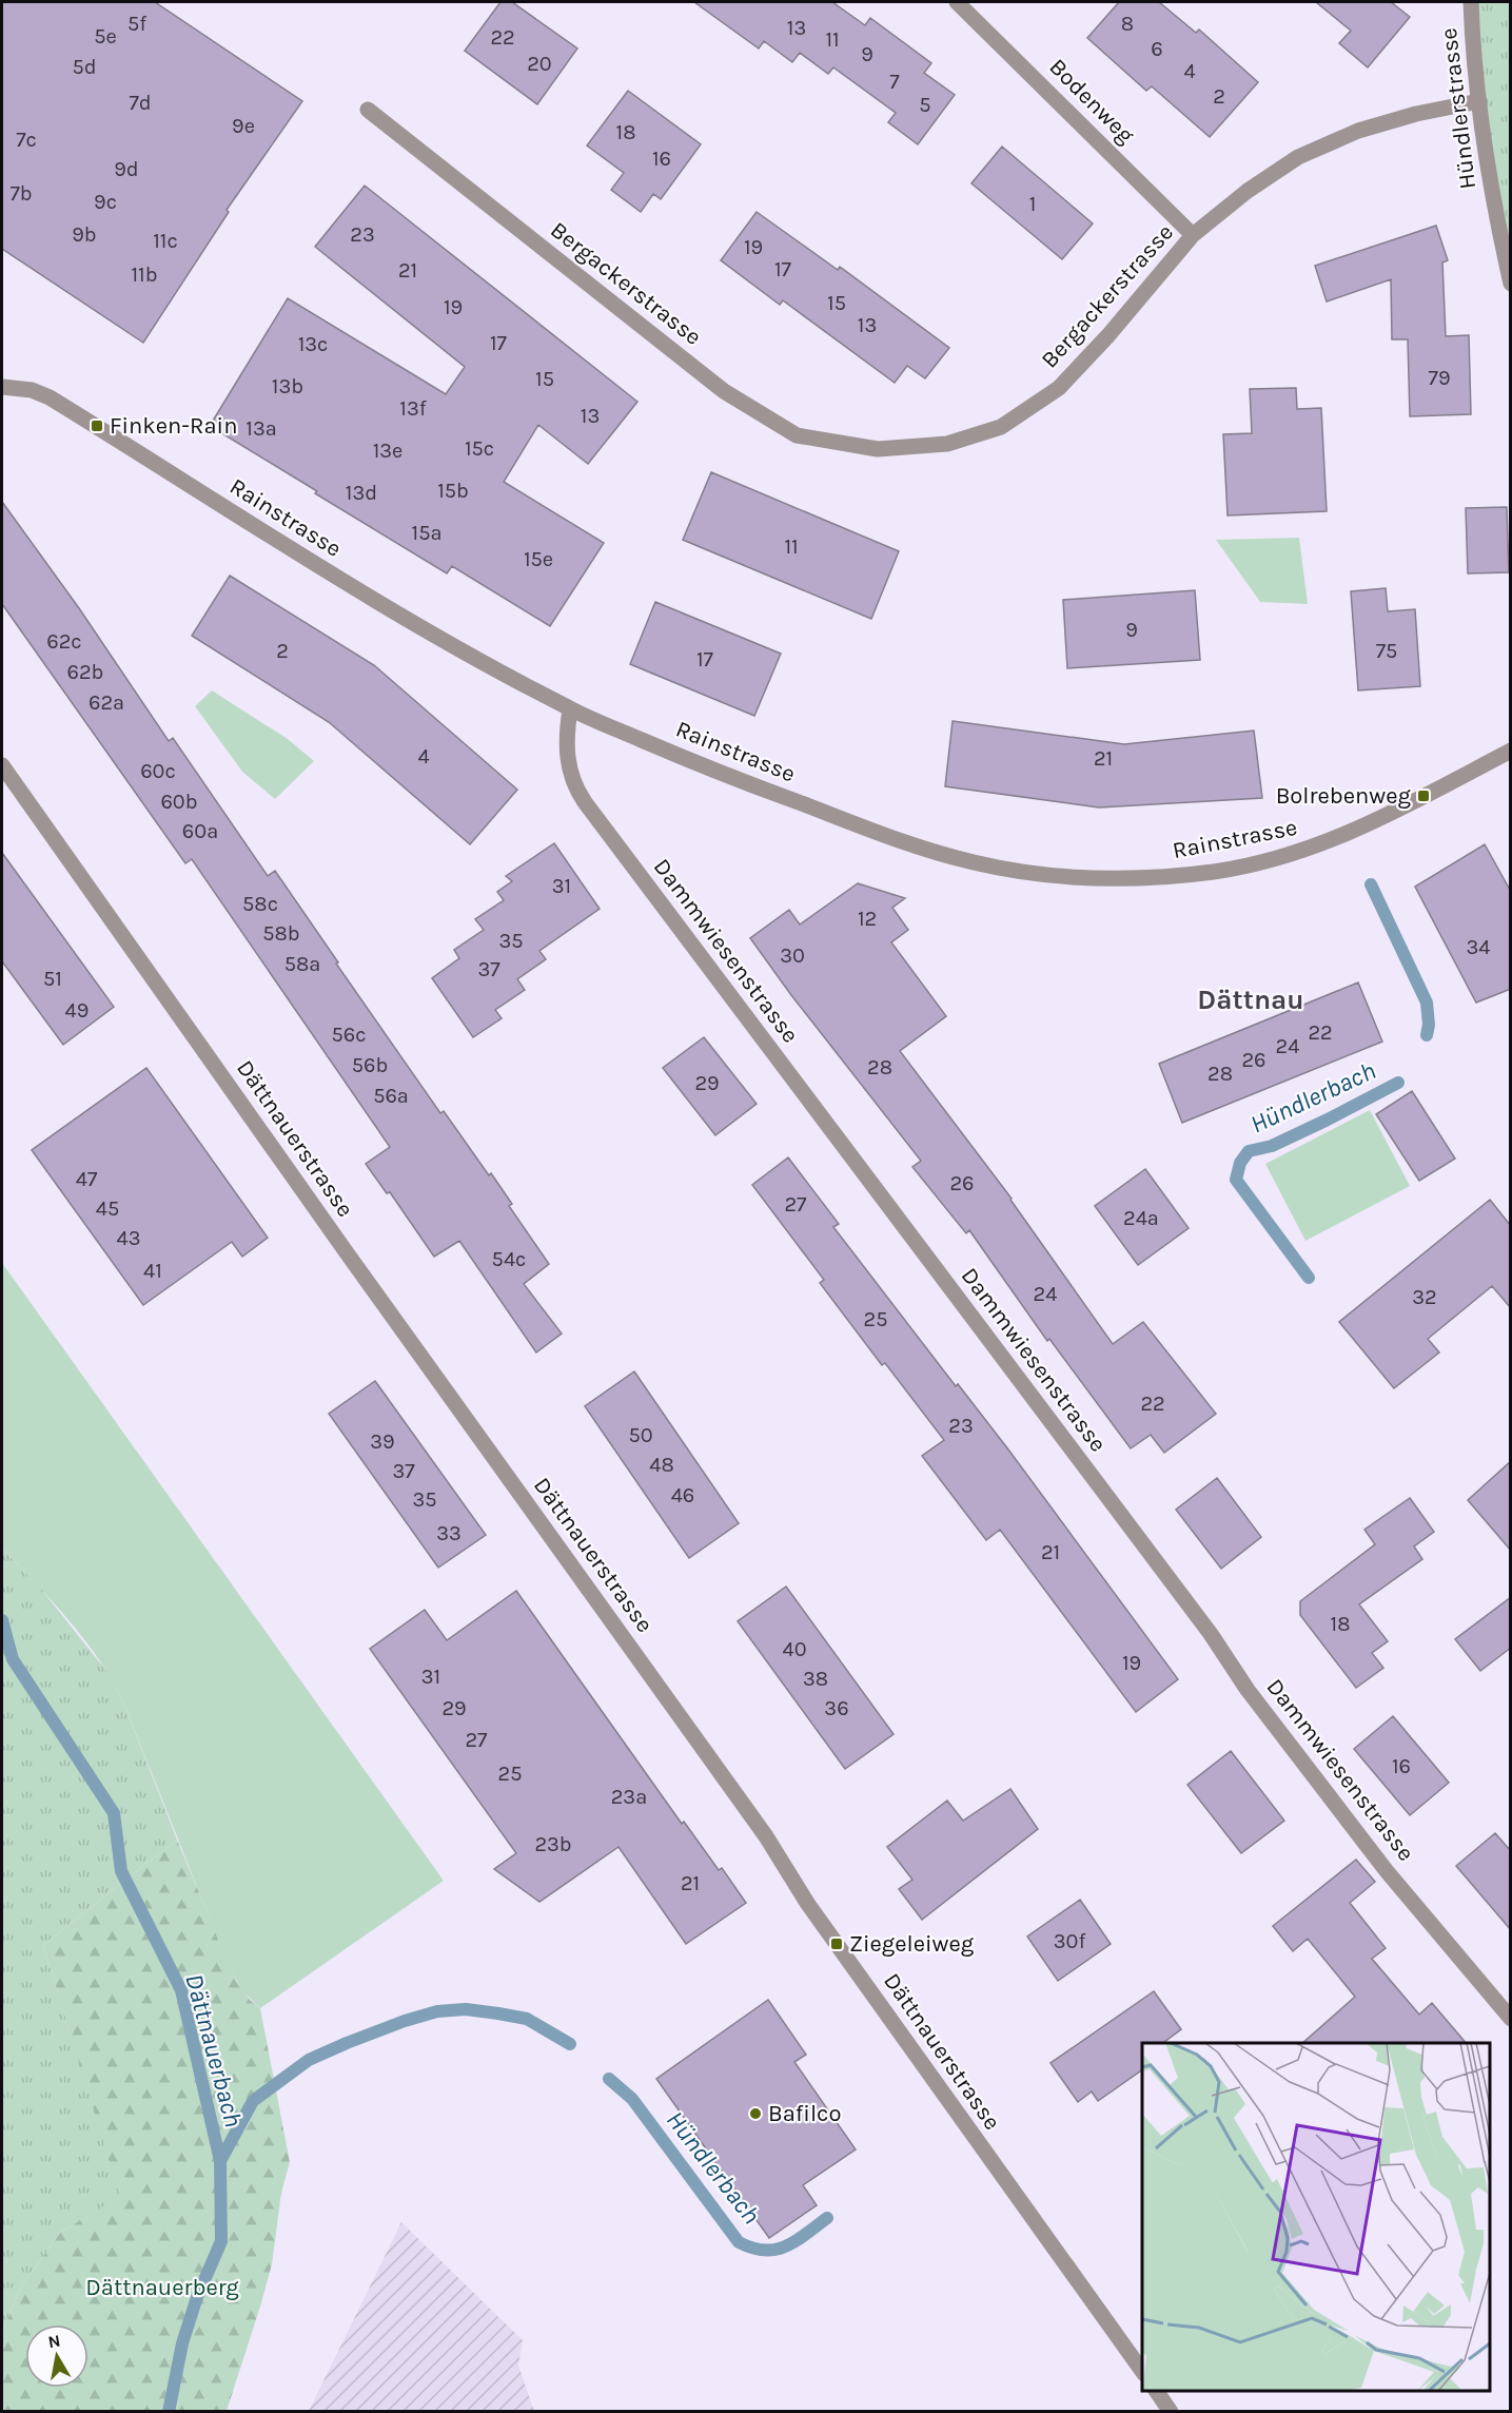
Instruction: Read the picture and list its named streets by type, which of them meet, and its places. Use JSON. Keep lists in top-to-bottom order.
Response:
{
  "streets": {
    "street": [
      "Bodenweg",
      "Hündlerstrasse",
      "Bergackerstrasse",
      "Rainstrasse",
      "Dammwiesenstrasse",
      "Dättnauerstrasse"
    ]
  },
  "crossings": [
    ["Bodenweg", "Bergackerstrasse"],
    ["Hündlerstrasse", "Bergackerstrasse"],
    ["Rainstrasse", "Dammwiesenstrasse"]
  ],
  "districts": ["Dättnau"],
  "water": ["Hündlerbach", "Dättnauerbach"],
  "parks": ["Dättnauerberg"],
  "places": {
    "transit": ["Finken-Rain", "Bolrebenweg", "Ziegeleiweg"],
    "other": ["Bafilco"]
  },
  "house_numbers": [
    "5f",
    "8",
    "13",
    "5e",
    "22",
    "11",
    "6",
    "9",
    "20",
    "5d",
    "4",
    "7",
    "2",
    "7d",
    "5",
    "9e",
    "18",
    "7c",
    "16",
    "9d",
    "7b",
    "9c",
    "1",
    "9b",
    "23",
    "11c",
    "19",
    "17",
    "21",
    "11b",
    "15",
    "19",
    "13",
    "17",
    "13c",
    "79",
    "15",
    "13b",
    "13f",
    "13",
    "13a",
    "15c",
    "13e",
    "15b",
    "13d",
    "15a",
    "11",
    "15e",
    "9",
    "62c",
    "2",
    "75",
    "17",
    "62b",
    "62a",
    "4",
    "21",
    "60c",
    "60b",
    "60a",
    "31",
    "58c",
    "12",
    "58b",
    "35",
    "34",
    "30",
    "58a",
    "37",
    "51",
    "49",
    "22",
    "56c",
    "24",
    "26",
    "56b",
    "28",
    "28",
    "29",
    "56a",
    "47",
    "26",
    "27",
    "45",
    "24a",
    "43",
    "54c",
    "41",
    "24",
    "32",
    "25",
    "22",
    "23",
    "50",
    "39",
    "48",
    "37",
    "46",
    "35",
    "33",
    "21",
    "18",
    "40",
    "19",
    "31",
    "38",
    "29",
    "36",
    "27",
    "16",
    "25",
    "23a",
    "23b",
    "21",
    "30f"
  ],
  "north": "top"
}
